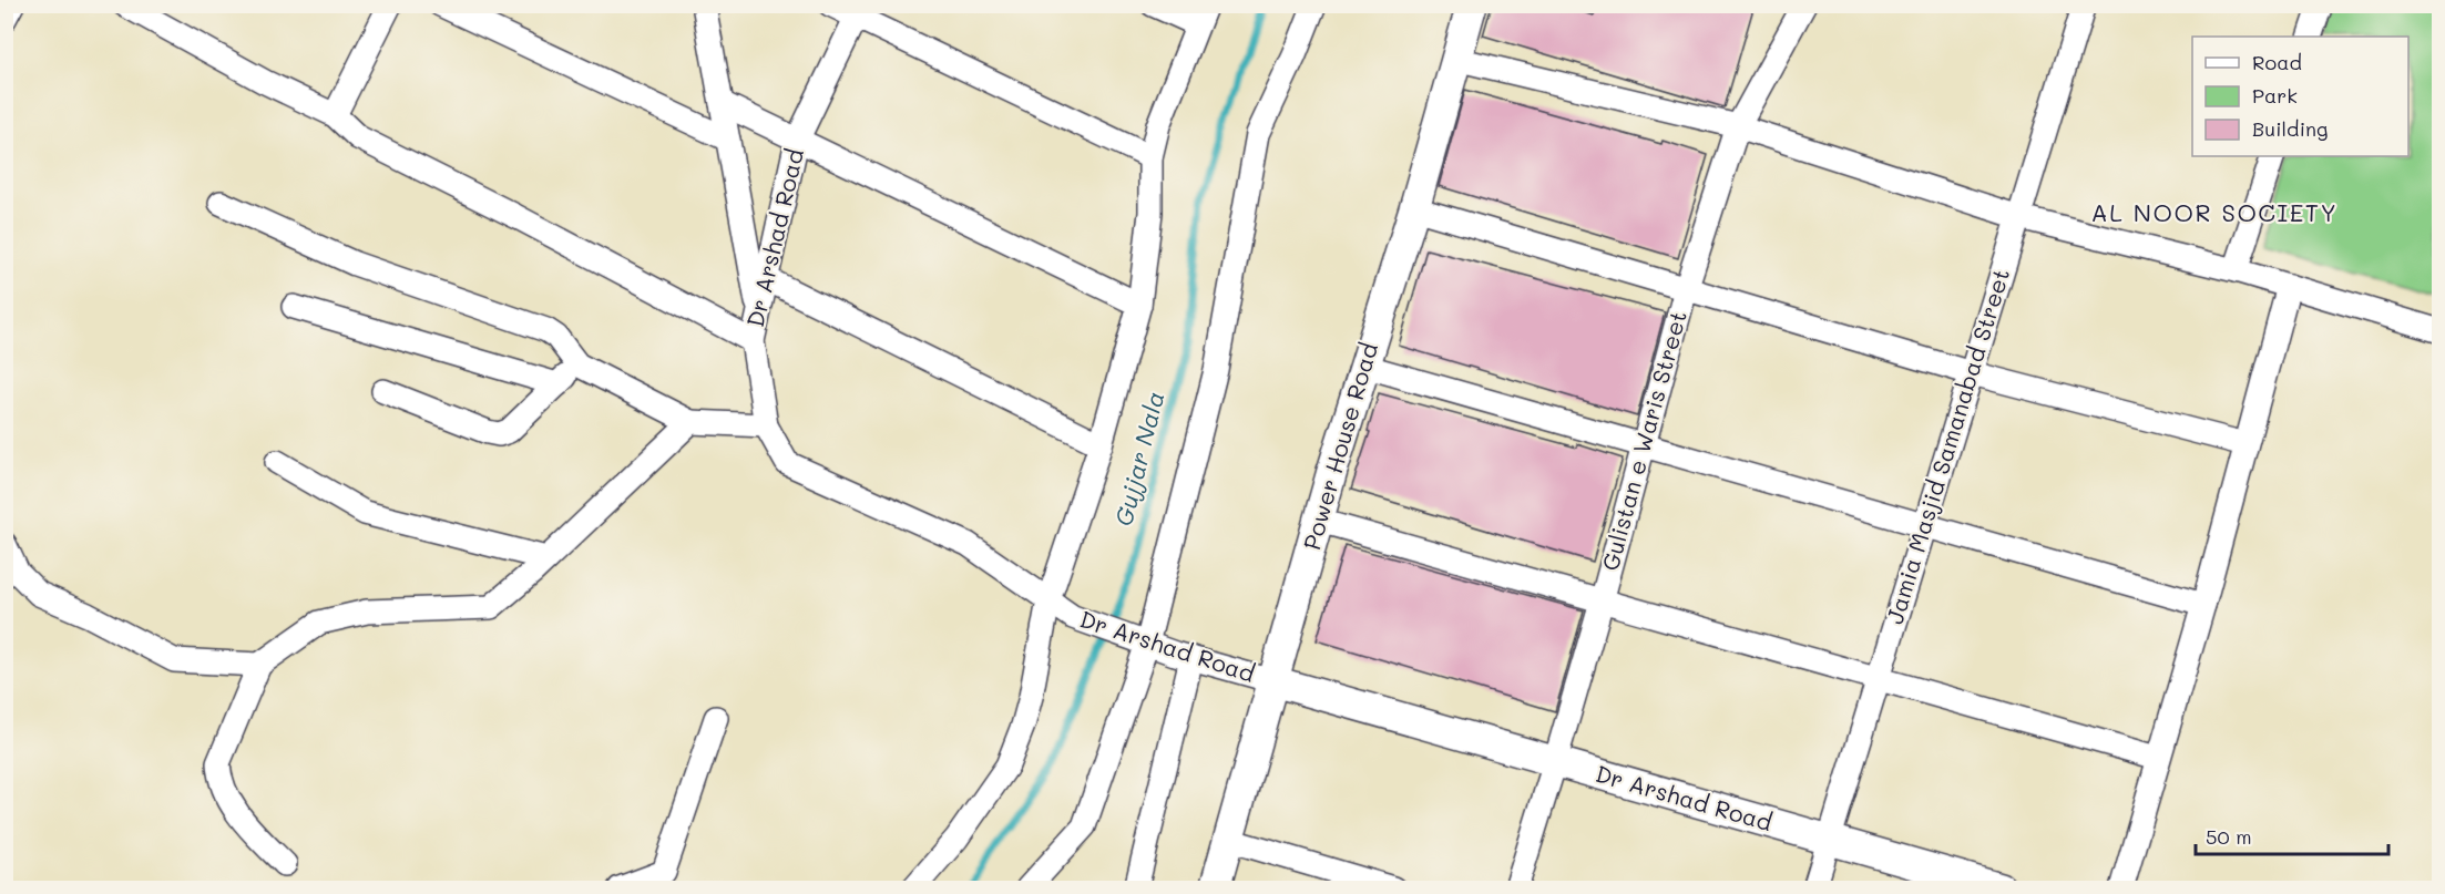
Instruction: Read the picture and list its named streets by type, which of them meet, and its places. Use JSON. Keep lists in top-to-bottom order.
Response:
{
  "streets": {
    "street": [
      "Dr Arshad Road",
      "Gulistan e Waris Street",
      "Power House Road",
      "Jamia Masjid Samanabad Street"
    ]
  },
  "crossings": [
    ["Dr Arshad Road", "Gulistan e Waris Street"],
    ["Dr Arshad Road", "Power House Road"],
    ["Dr Arshad Road", "Jamia Masjid Samanabad Street"]
  ],
  "districts": ["AL NOOR SOCIETY"],
  "water": ["Gujjar Nala"],
  "legend": ["Road", "Park", "Building"],
  "scale_bar": "50 m"
}
